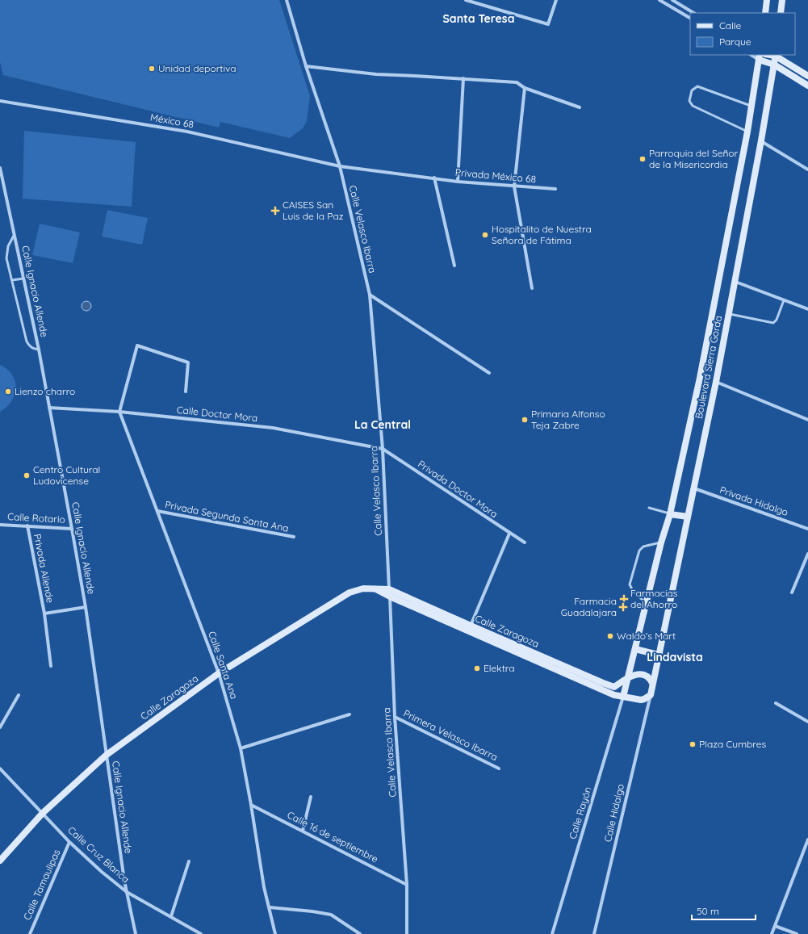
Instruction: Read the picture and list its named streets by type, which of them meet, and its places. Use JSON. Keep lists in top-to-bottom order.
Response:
{
  "streets": {
    "main road": ["Boulevard Sierra Gorda", "Calle Zaragoza"],
    "street": [
      "México 68",
      "Privada México 68",
      "Calle Velasco Ibarra",
      "Calle Ignacio Allende",
      "Calle Doctor Mora",
      "Privada Doctor Mora",
      "Privada Hidalgo",
      "Privada Segunda Santa Ana",
      "Calle Rotario",
      "Privada Allende",
      "Calle Santa Ana",
      "Primera Velasco Ibarra",
      "Calle Rayón",
      "Calle Hidalgo",
      "Calle 16 de septiembre",
      "Calle Cruz Blanca",
      "Calle Tamaulipas"
    ]
  },
  "crossings": [
    ["México 68", "Privada México 68"],
    ["México 68", "Calle Velasco Ibarra"],
    ["Privada México 68", "Calle Velasco Ibarra"],
    ["Calle Velasco Ibarra", "Calle Doctor Mora"],
    ["Calle Velasco Ibarra", "Privada Doctor Mora"],
    ["Calle Velasco Ibarra", "Calle Zaragoza"],
    ["Calle Velasco Ibarra", "Primera Velasco Ibarra"],
    ["Calle Velasco Ibarra", "Calle 16 de septiembre"],
    ["Calle Ignacio Allende", "Calle Doctor Mora"],
    ["Calle Ignacio Allende", "Calle Rotario"],
    ["Calle Ignacio Allende", "Privada Allende"],
    ["Calle Ignacio Allende", "Calle Zaragoza"],
    ["Calle Ignacio Allende", "Calle Cruz Blanca"],
    ["Boulevard Sierra Gorda", "Privada Hidalgo"],
    ["Boulevard Sierra Gorda", "Calle Zaragoza"],
    ["Boulevard Sierra Gorda", "Calle Rayón"],
    ["Boulevard Sierra Gorda", "Calle Hidalgo"],
    ["Calle Doctor Mora", "Privada Doctor Mora"],
    ["Calle Doctor Mora", "Calle Santa Ana"],
    ["Privada Segunda Santa Ana", "Calle Santa Ana"],
    ["Calle Rotario", "Privada Allende"],
    ["Calle Zaragoza", "Calle Santa Ana"],
    ["Calle Zaragoza", "Calle Rayón"],
    ["Calle Zaragoza", "Calle Hidalgo"],
    ["Calle Zaragoza", "Calle Cruz Blanca"],
    ["Calle Santa Ana", "Calle 16 de septiembre"],
    ["Calle Rayón", "Calle Hidalgo"],
    ["Calle Cruz Blanca", "Calle Tamaulipas"]
  ],
  "districts": ["Santa Teresa", "La Central", "Lindavista"],
  "places": {
    "other": [
      "Unidad deportiva",
      "Parroquia del Señor de la Misericordia",
      "Hospitalito de Nuestra Señora de Fátima",
      "Lienzo charro",
      "Primaria Alfonso Teja Zabre",
      "Centro Cultural Ludovicense",
      "Waldo's Mart",
      "Elektra",
      "Plaza Cumbres"
    ],
    "health": ["CAISES San Luis de la Paz", "Farmacias del Ahorro", "Farmacia Guadalajara"]
  },
  "legend": ["Calle", "Parque"],
  "scale_bar": "50 m"
}
